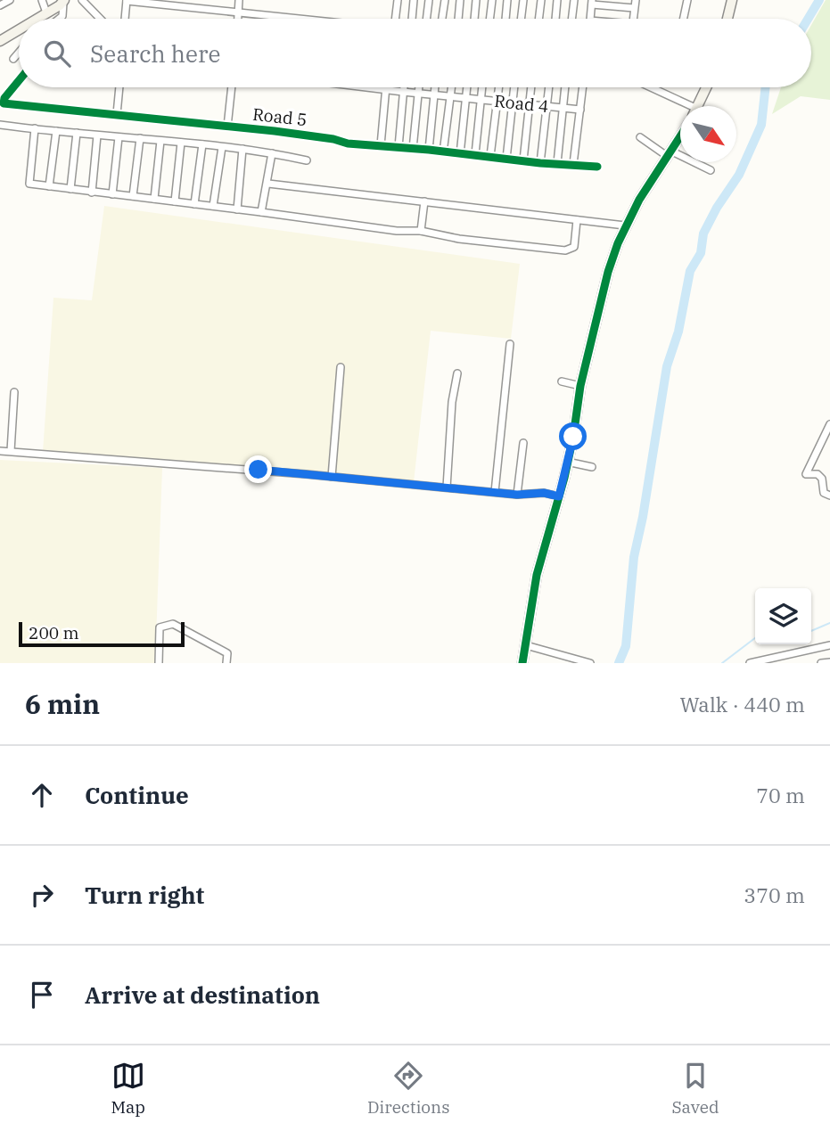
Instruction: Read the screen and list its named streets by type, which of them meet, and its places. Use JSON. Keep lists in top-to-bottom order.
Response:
{
  "streets": {
    "street": ["Road 4", "Road 5"]
  },
  "scale_bar": "200 m",
  "north": "bottom right",
  "page": {
    "search": "Search here",
    "scale": "200 m",
    "heading": ["6 min", "Walk · 440 m"],
    "list": [
      ["Continue", "70 m"],
      ["Turn right", "370 m"],
      "Arrive at destination"
    ],
    "nav": ["Map", "Directions", "Saved"]
  }
}
